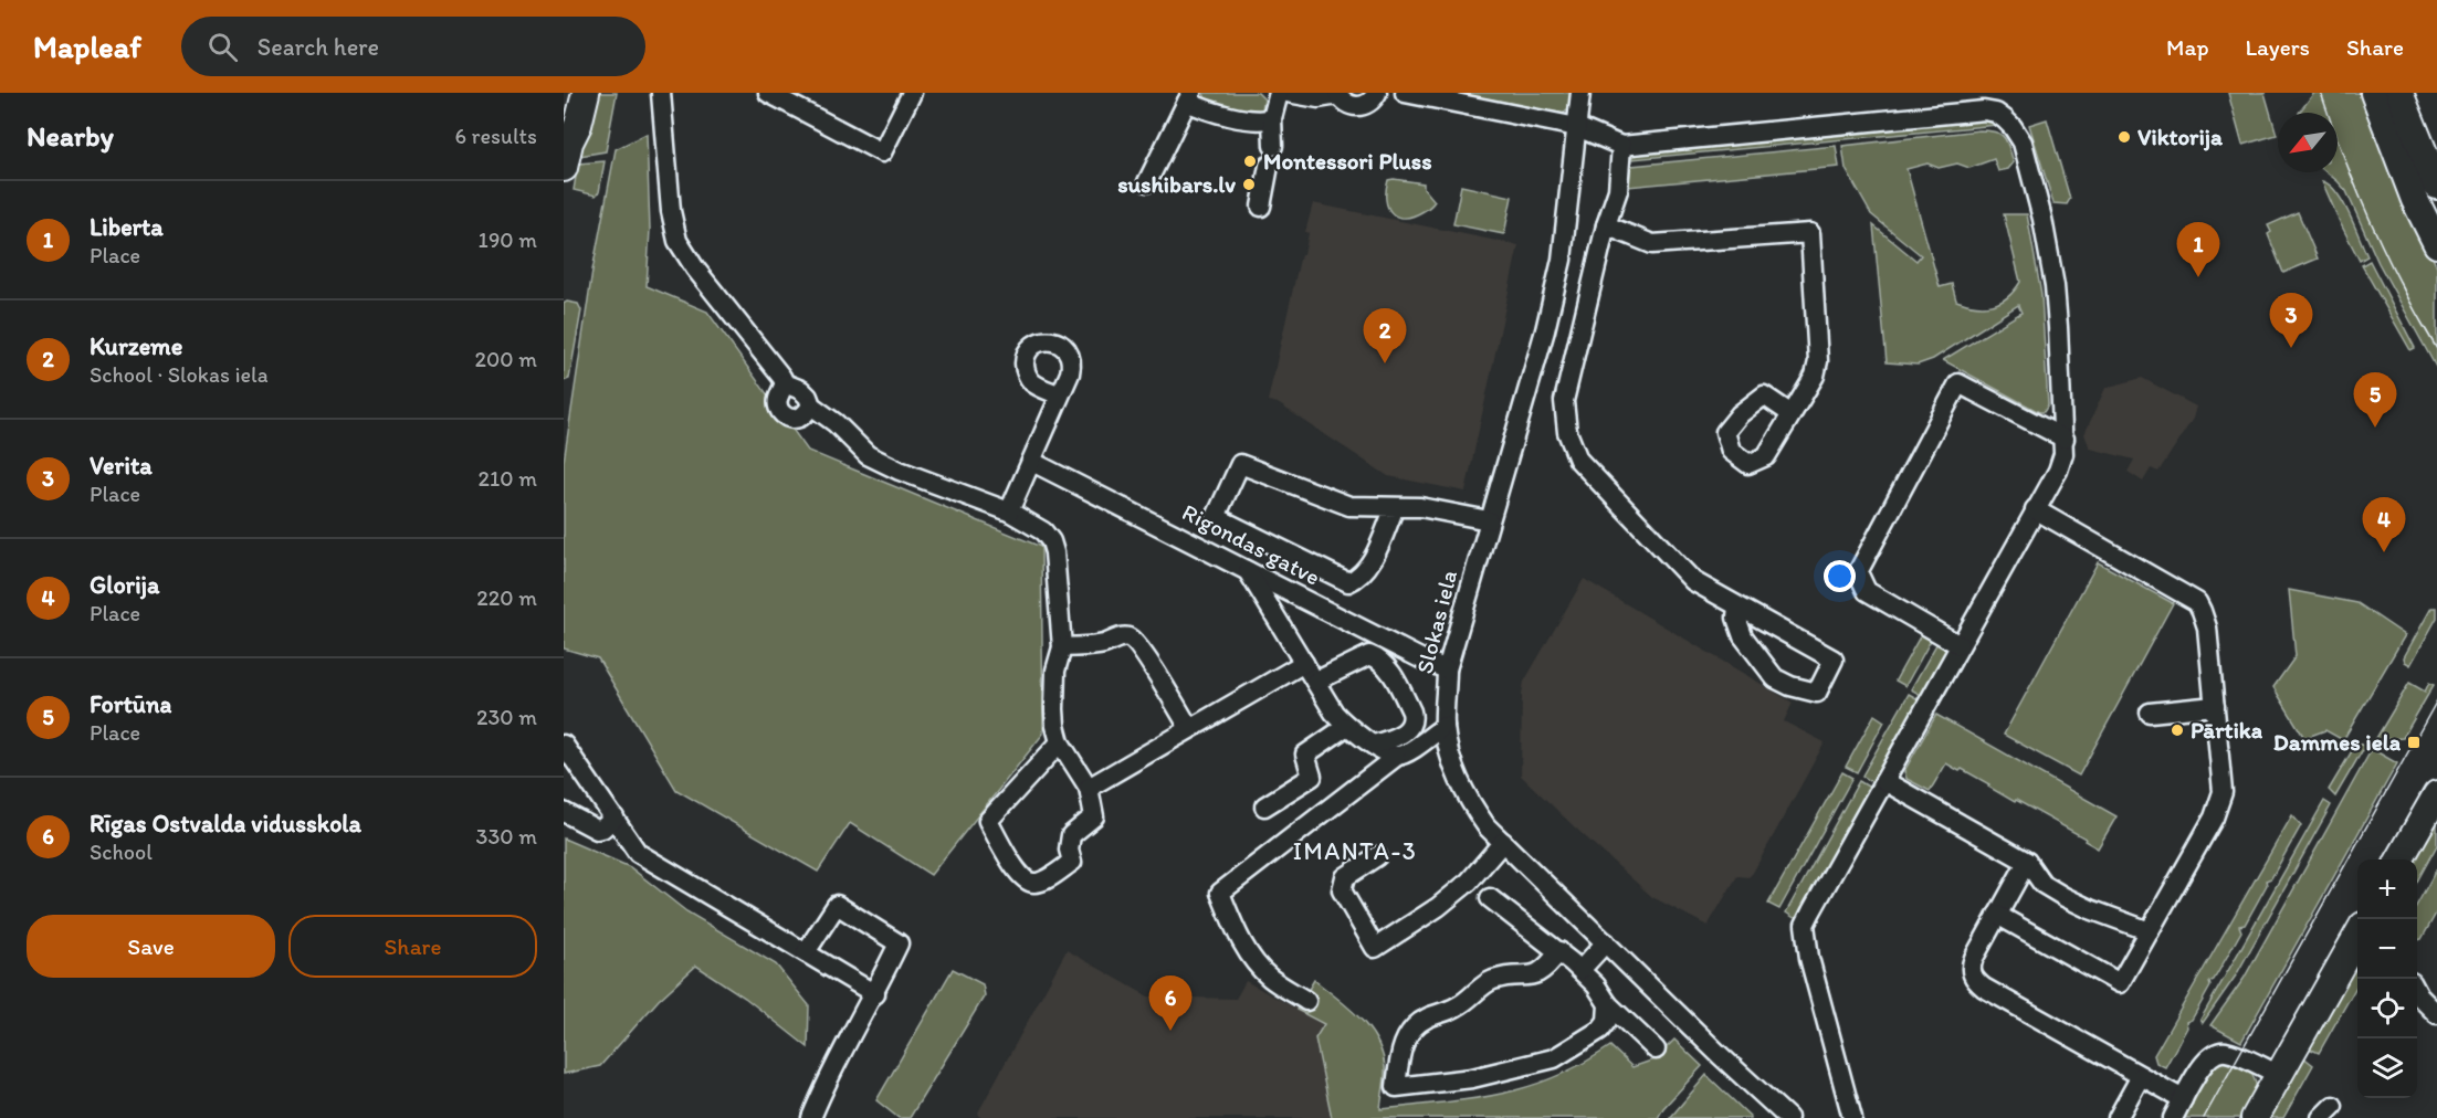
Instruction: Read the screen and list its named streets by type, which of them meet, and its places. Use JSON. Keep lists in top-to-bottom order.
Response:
{
  "streets": {
    "street": ["Rigondas gatve", "Slokas iela"]
  },
  "crossings": [
    ["Rigondas gatve", "Slokas iela"]
  ],
  "districts": ["IMANTA-3"],
  "places": {
    "other": [
      "Viktorija",
      "Montessori Pluss",
      "sushibars.lv",
      "Pārtika"
    ],
    "transit": ["Dammes iela"]
  },
  "north": "bottom left",
  "page": {
    "header": "Mapleaf",
    "search": "Search here",
    "nav": ["Map", "Layers", "Share"],
    "heading": ["Nearby", "6 results"],
    "list": [
      {
        "mark": "1",
        "name": "Liberta",
        "note": "Place",
        "value": "190 m"
      },
      {
        "mark": "2",
        "name": "Kurzeme",
        "note": "School · Slokas iela",
        "value": "200 m"
      },
      {
        "mark": "3",
        "name": "Verita",
        "note": "Place",
        "value": "210 m"
      },
      {
        "mark": "4",
        "name": "Glorija",
        "note": "Place",
        "value": "220 m"
      },
      {
        "mark": "5",
        "name": "Fortūna",
        "note": "Place",
        "value": "230 m"
      },
      {
        "mark": "6",
        "name": "Rīgas Ostvalda vidusskola",
        "note": "School",
        "value": "330 m"
      }
    ],
    "pins": [
      "1",
      "3",
      "2",
      "5",
      "4",
      "6"
    ],
    "map_buttons": ["+", "−"],
    "buttons": ["Save", "Share"]
  }
}
